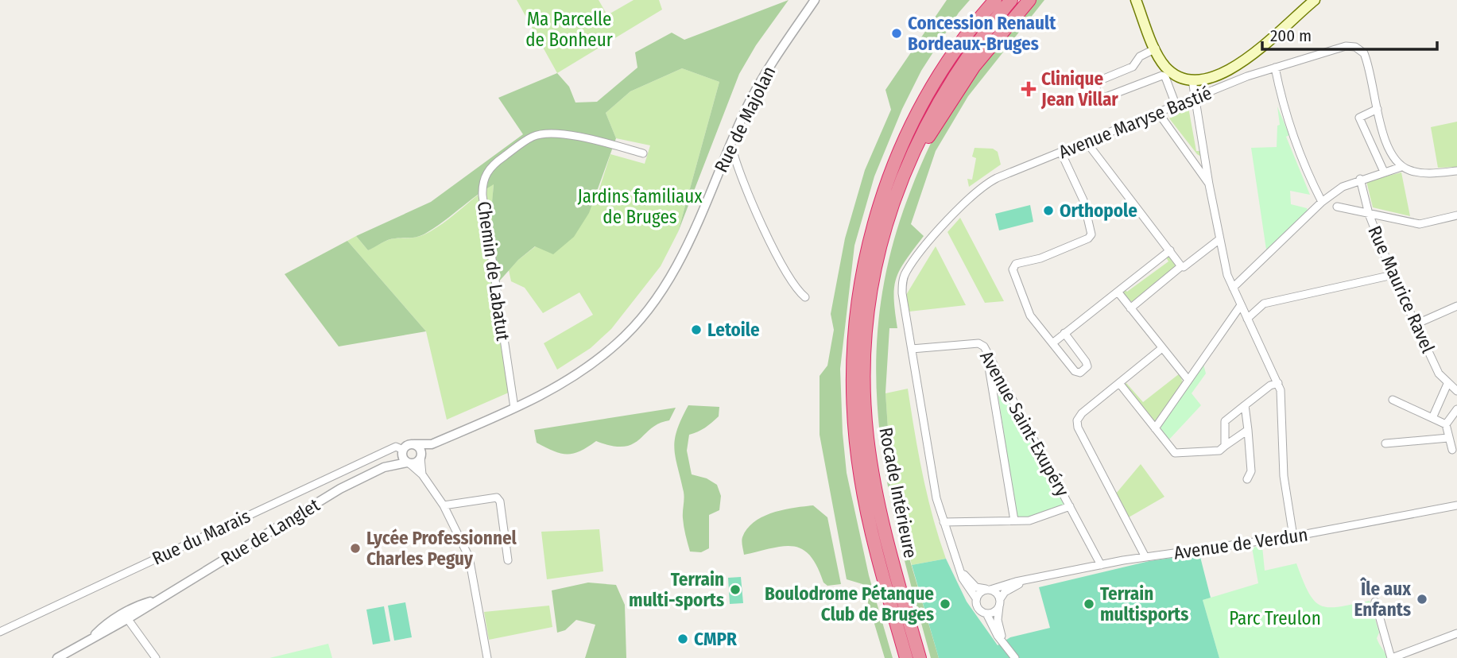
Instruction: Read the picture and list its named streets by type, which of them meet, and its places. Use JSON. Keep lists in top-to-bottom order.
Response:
{
  "streets": {
    "highway": ["Rocade Intérieure"],
    "street": [
      "Rue de Majolan",
      "Avenue Maryse Bastié",
      "Chemin de Labatut",
      "Rue Maurice Ravel",
      "Avenue Saint-Exupéry",
      "Rue de Langlet",
      "Rue du Marais",
      "Avenue de Verdun"
    ]
  },
  "crossings": [
    ["Rue de Majolan", "Chemin de Labatut"],
    ["Rue de Majolan", "Rue de Langlet"],
    ["Rue de Majolan", "Rue du Marais"],
    ["Avenue Maryse Bastié", "Avenue Saint-Exupéry"],
    ["Avenue Saint-Exupéry", "Avenue de Verdun"],
    ["Rue de Langlet", "Rue du Marais"]
  ],
  "parks": ["Ma Parcelle de Bonheur", "Jardins familiaux de Bruges", "Parc Treulon"],
  "places": {
    "other": [
      "Concession Renault Bordeaux-Bruges",
      "Orthopole",
      "Letoile",
      "Lycée Professionnel Charles Peguy",
      "Terrain multi-sports",
      "Île aux Enfants",
      "Boulodrome Pétanque Club de Bruges",
      "Terrain multisports",
      "CMPR"
    ],
    "health": ["Clinique Jean Villar"]
  },
  "scale_bar": "200 m"
}
